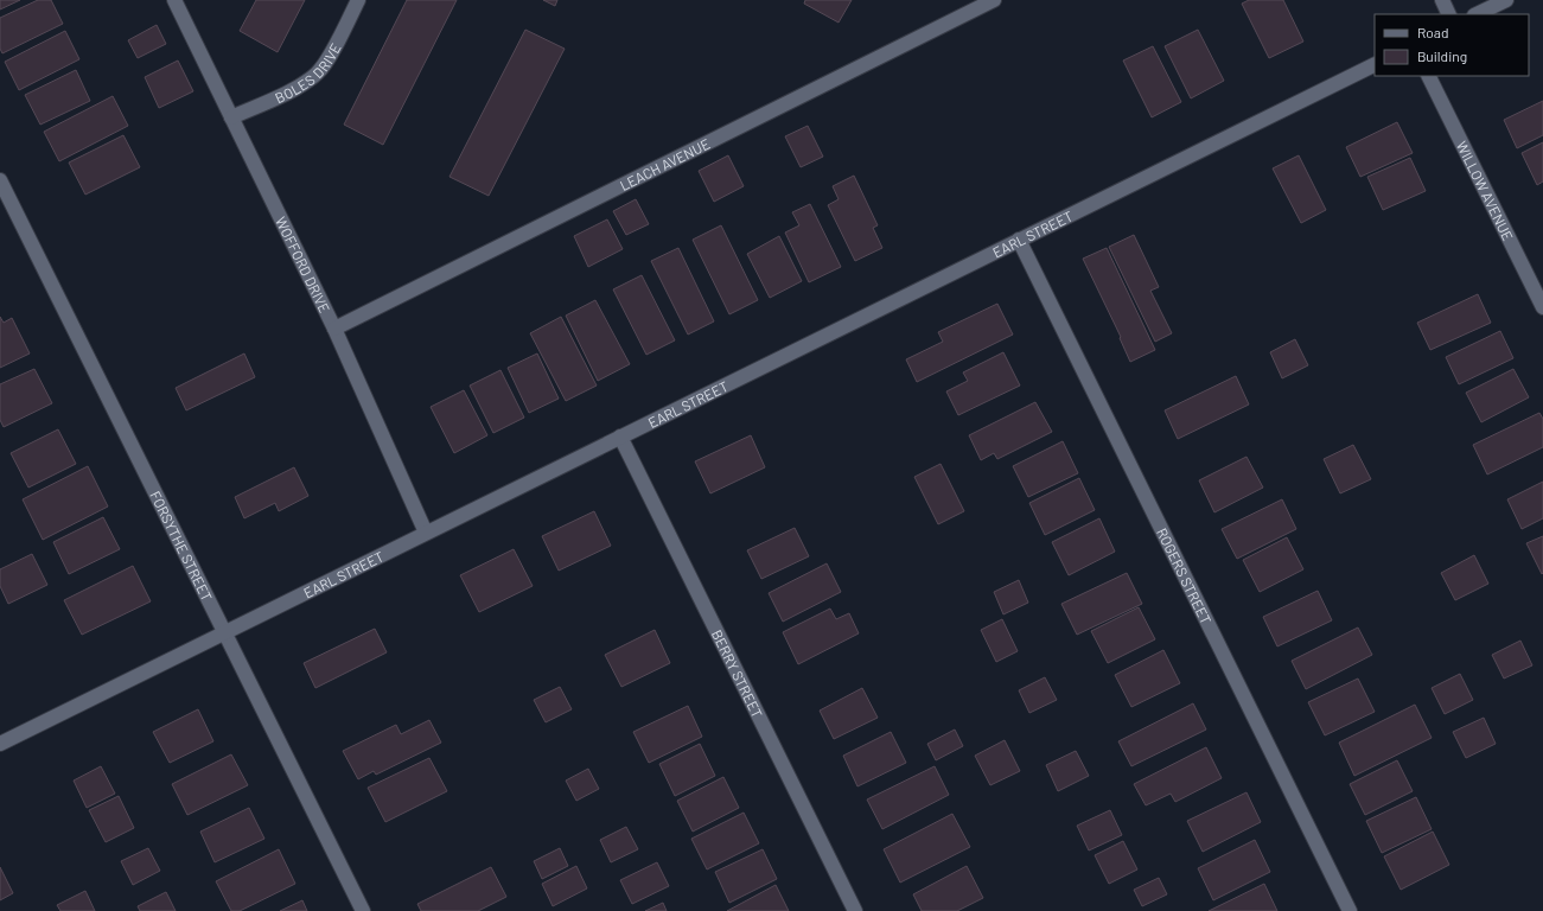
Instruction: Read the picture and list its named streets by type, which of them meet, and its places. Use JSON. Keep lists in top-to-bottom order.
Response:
{
  "streets": {
    "street": [
      "BOLES DRIVE",
      "LEACH AVENUE",
      "WILLOW AVENUE",
      "EARL STREET",
      "WOFFORD DRIVE",
      "FORSYTHE STREET",
      "ROGERS STREET",
      "BERRY STREET"
    ]
  },
  "crossings": [
    ["BOLES DRIVE", "WOFFORD DRIVE"],
    ["LEACH AVENUE", "WOFFORD DRIVE"],
    ["EARL STREET", "WOFFORD DRIVE"],
    ["EARL STREET", "FORSYTHE STREET"],
    ["EARL STREET", "ROGERS STREET"],
    ["EARL STREET", "BERRY STREET"]
  ],
  "legend": ["Road", "Building"]
}
